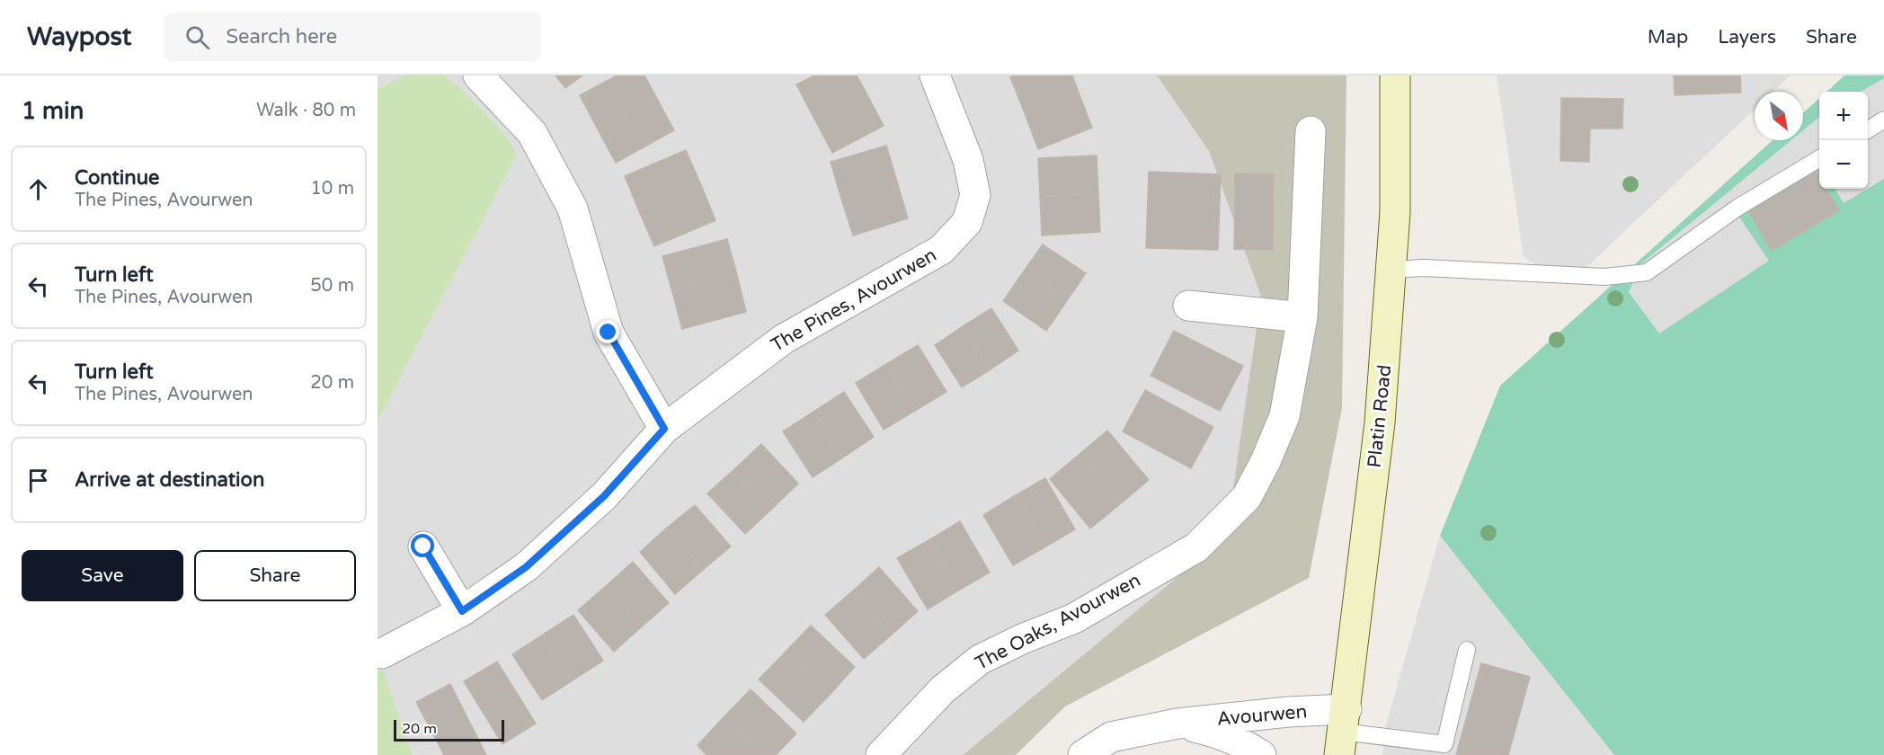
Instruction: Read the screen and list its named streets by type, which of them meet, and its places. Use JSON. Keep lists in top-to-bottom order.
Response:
{
  "streets": {
    "main road": ["Platin Road"],
    "street": ["The Pines, Avourwen", "The Oaks, Avourwen", "Avourwen"]
  },
  "crossings": [
    ["Platin Road", "Avourwen"]
  ],
  "scale_bar": "20 m",
  "north": "bottom right",
  "page": {
    "header": "Waypost",
    "search": "Search here",
    "nav": ["Map", "Layers", "Share"],
    "heading": ["1 min", "Walk · 80 m"],
    "map_buttons": ["+", "−"],
    "list": [
      ["Continue", "The Pines, Avourwen", "10 m"],
      ["Turn left", "The Pines, Avourwen", "50 m"],
      ["Turn left", "The Pines, Avourwen", "20 m"],
      "Arrive at destination"
    ],
    "buttons": ["Save", "Share"],
    "scale": "20 m"
  }
}
